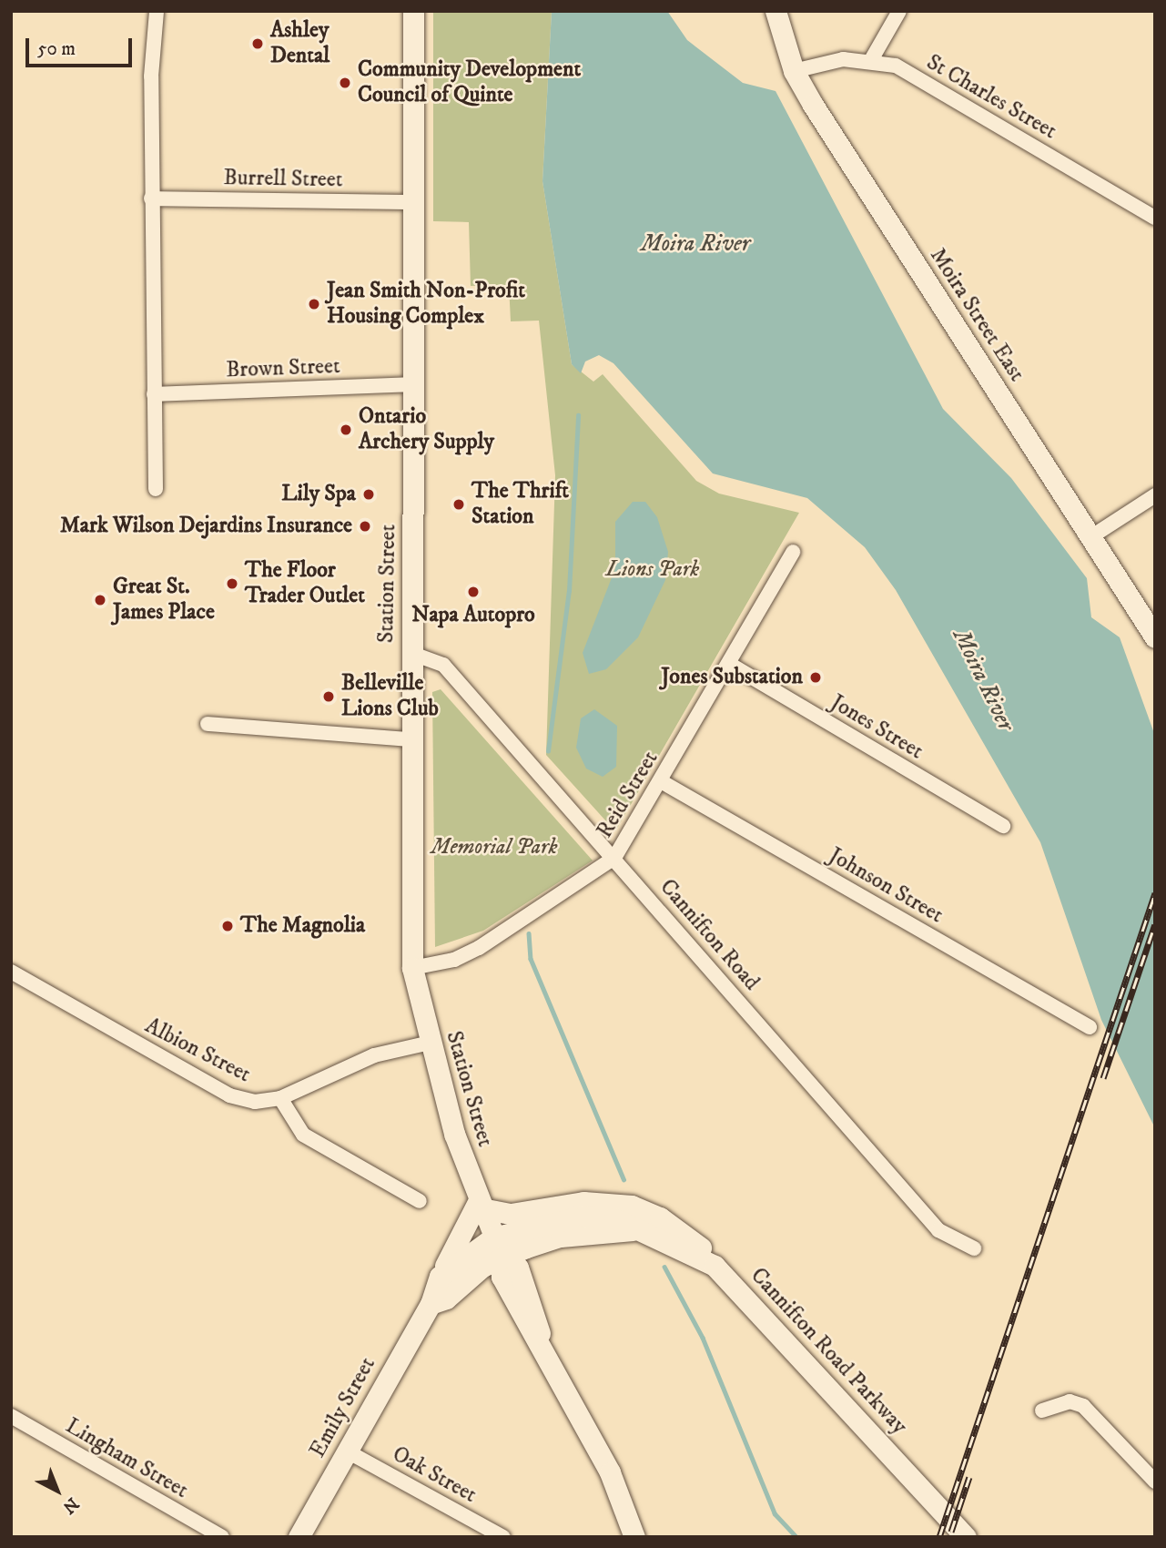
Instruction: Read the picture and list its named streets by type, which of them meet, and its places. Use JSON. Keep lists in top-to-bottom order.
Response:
{
  "streets": {
    "main road": [
      "Moira Street East",
      "Station Street",
      "Cannifton Road Parkway",
      "Emily Street"
    ],
    "street": [
      "St Charles Street",
      "Burrell Street",
      "Brown Street",
      "Jones Street",
      "Reid Street",
      "Johnson Street",
      "Cannifton Road",
      "Albion Street",
      "Lingham Street",
      "Oak Street"
    ]
  },
  "crossings": [
    ["St Charles Street", "Moira Street East"],
    ["Burrell Street", "Station Street"],
    ["Brown Street", "Station Street"],
    ["Station Street", "Reid Street"],
    ["Station Street", "Cannifton Road"],
    ["Station Street", "Cannifton Road Parkway"],
    ["Station Street", "Emily Street"],
    ["Jones Street", "Reid Street"],
    ["Reid Street", "Johnson Street"],
    ["Reid Street", "Cannifton Road"],
    ["Cannifton Road Parkway", "Emily Street"],
    ["Emily Street", "Oak Street"]
  ],
  "water": ["Moira River"],
  "parks": ["Lions Park", "Memorial Park"],
  "places": [
    "Ashley Dental",
    "Community Development Council of Quinte",
    "Jean Smith Non-Profit Housing Complex",
    "Ontario Archery Supply",
    "Lily Spa",
    "The Thrift Station",
    "Mark Wilson Dejardins Insurance",
    "The Floor Trader Outlet",
    "Napa Autopro",
    "Great St. James Place",
    "Jones Substation",
    "Belleville Lions Club",
    "The Magnolia"
  ],
  "scale_bar": "50 m",
  "north": "bottom right"
}
